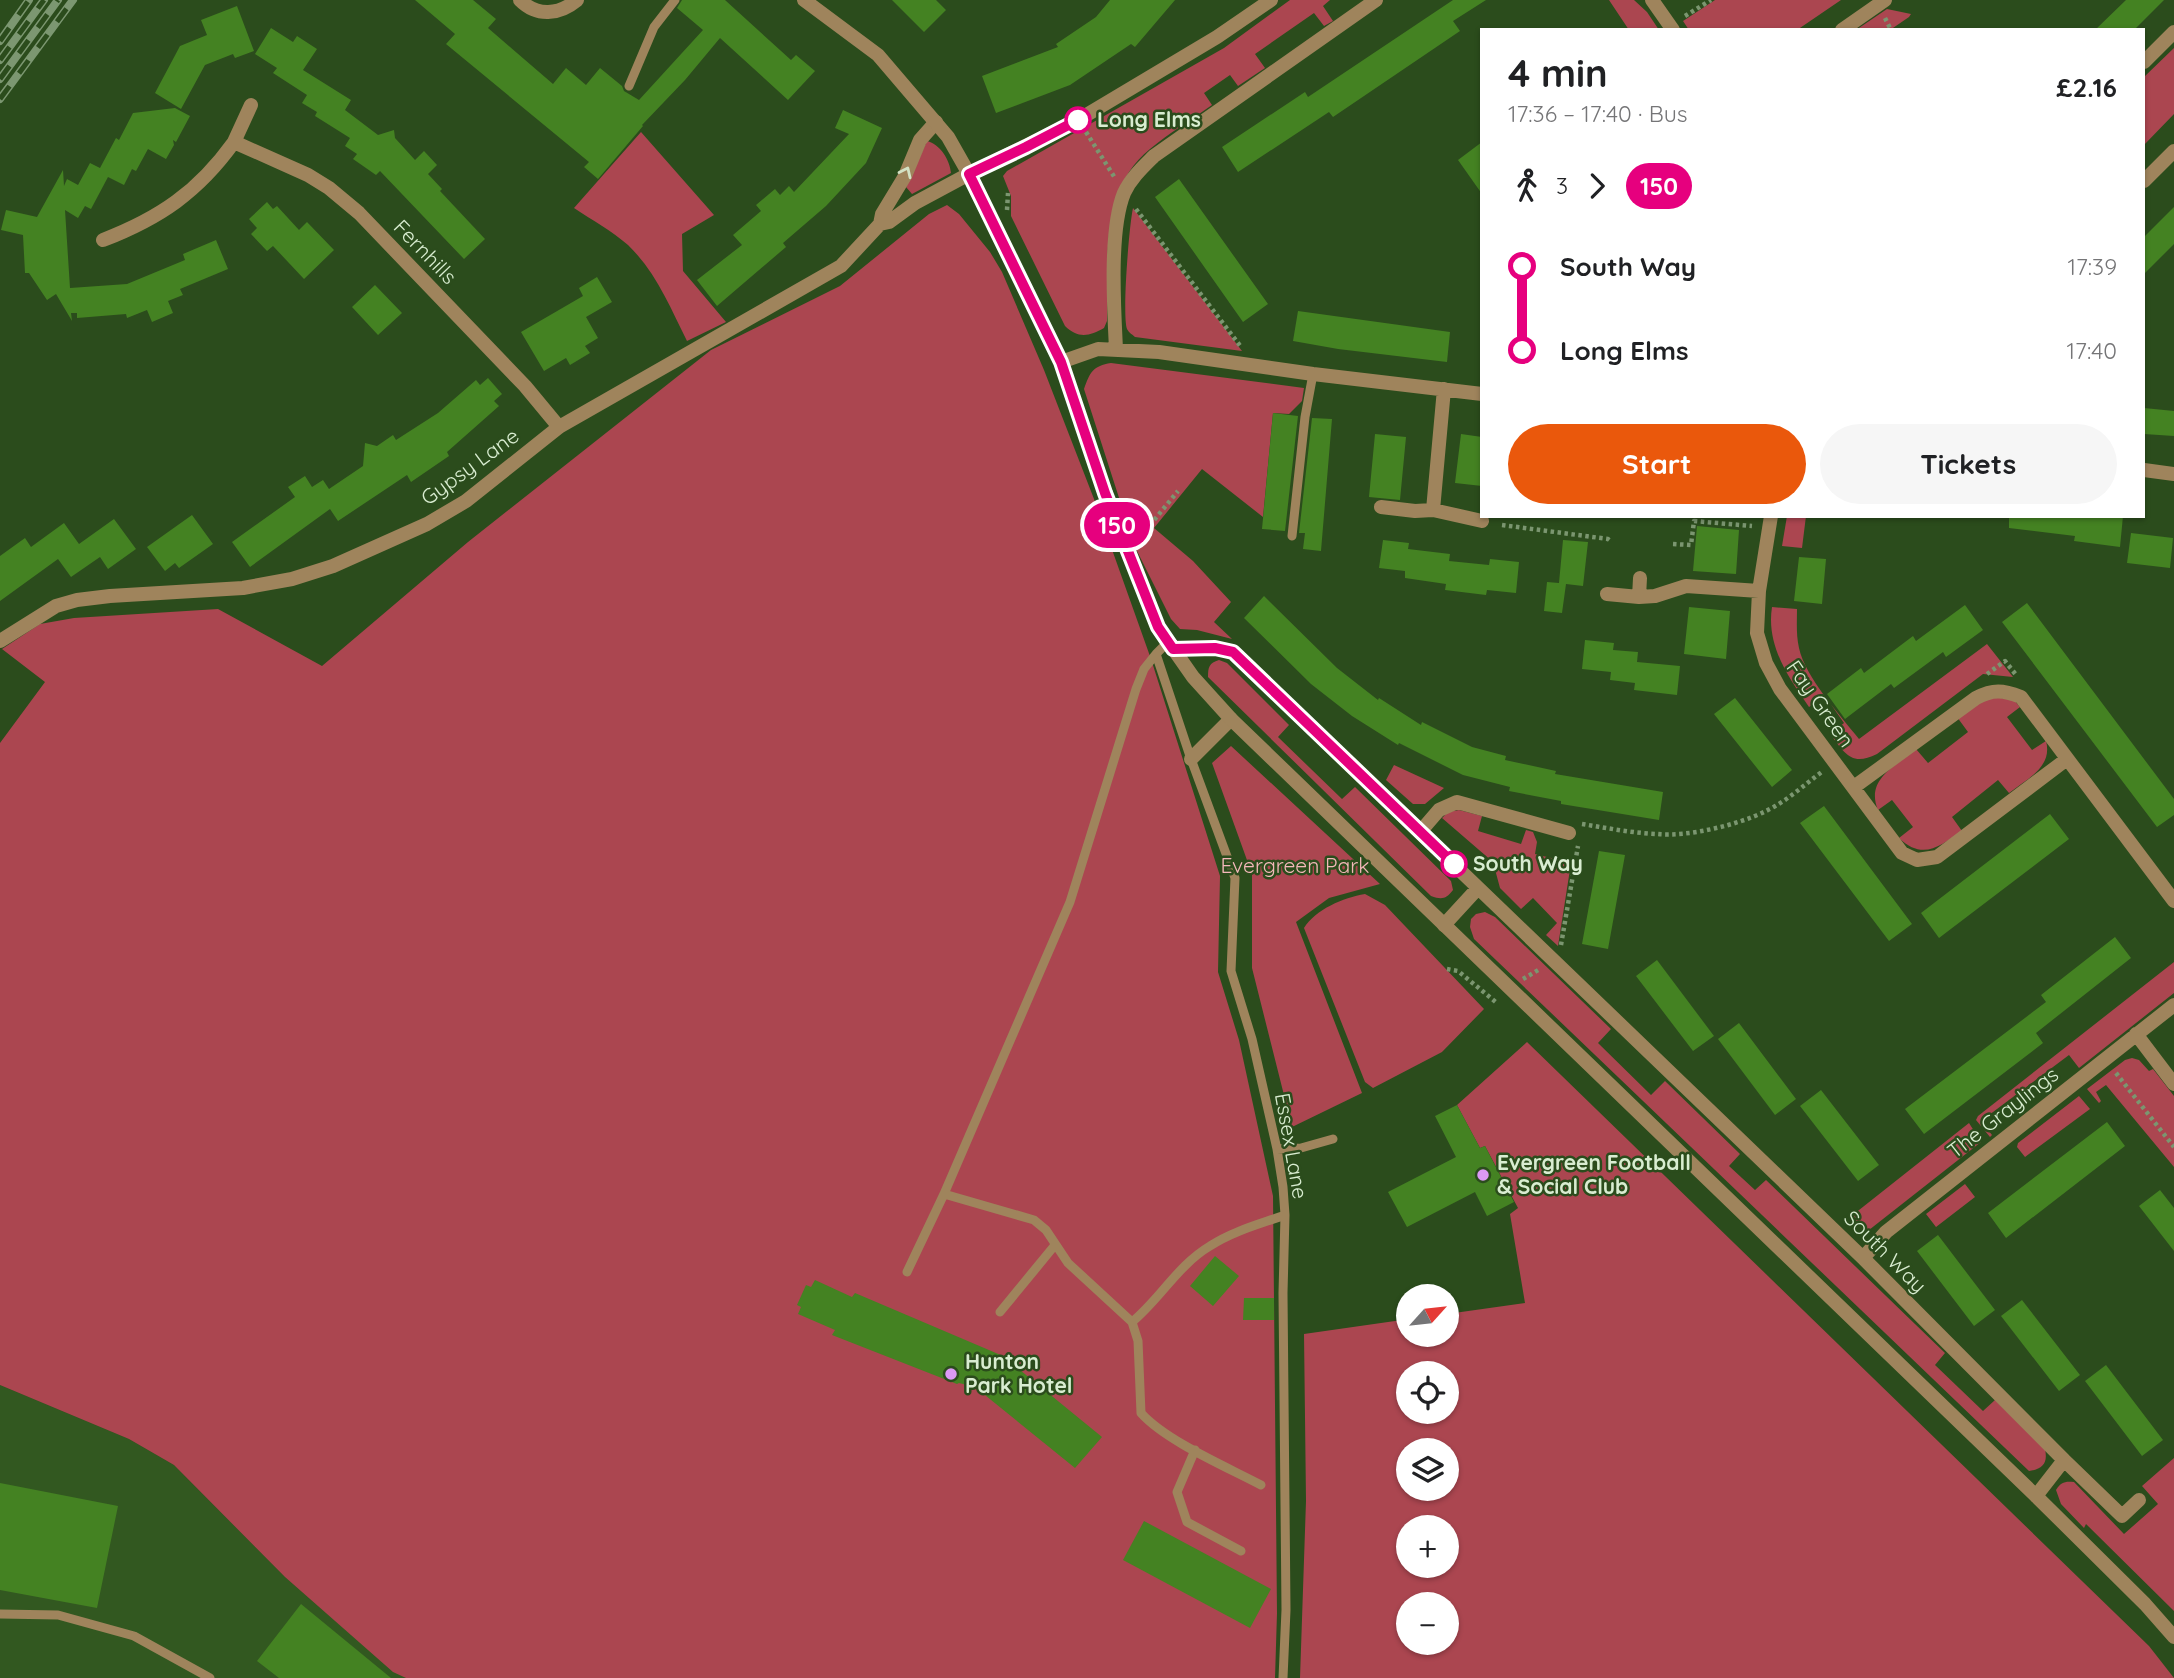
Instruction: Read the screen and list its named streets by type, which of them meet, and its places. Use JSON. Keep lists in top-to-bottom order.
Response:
{
  "streets": {
    "street": [
      "Fernhills",
      "Gypsy Lane",
      "Fay Green",
      "The Graylings",
      "South Way"
    ],
    "lane": ["Essex Lane"]
  },
  "crossings": [
    ["Fernhills", "Gypsy Lane"],
    ["The Graylings", "South Way"]
  ],
  "parks": ["Evergreen Park"],
  "places": [
    "Long Elms",
    "South Way",
    "Evergreen Football & Social Club",
    "Hunton Park Hotel"
  ],
  "lines": ["bus line 150"],
  "north": "top right",
  "page": {
    "on_map": "150",
    "heading": ["4 min", "17:36 – 17:40 · Bus", "£2.16"],
    "legs": ["3", "150"],
    "list": [
      {
        "name": "South Way",
        "value": "17:39"
      },
      {
        "name": "Long Elms",
        "value": "17:40"
      }
    ],
    "buttons": ["Start", "Tickets"],
    "map_buttons": ["+", "−"]
  }
}
